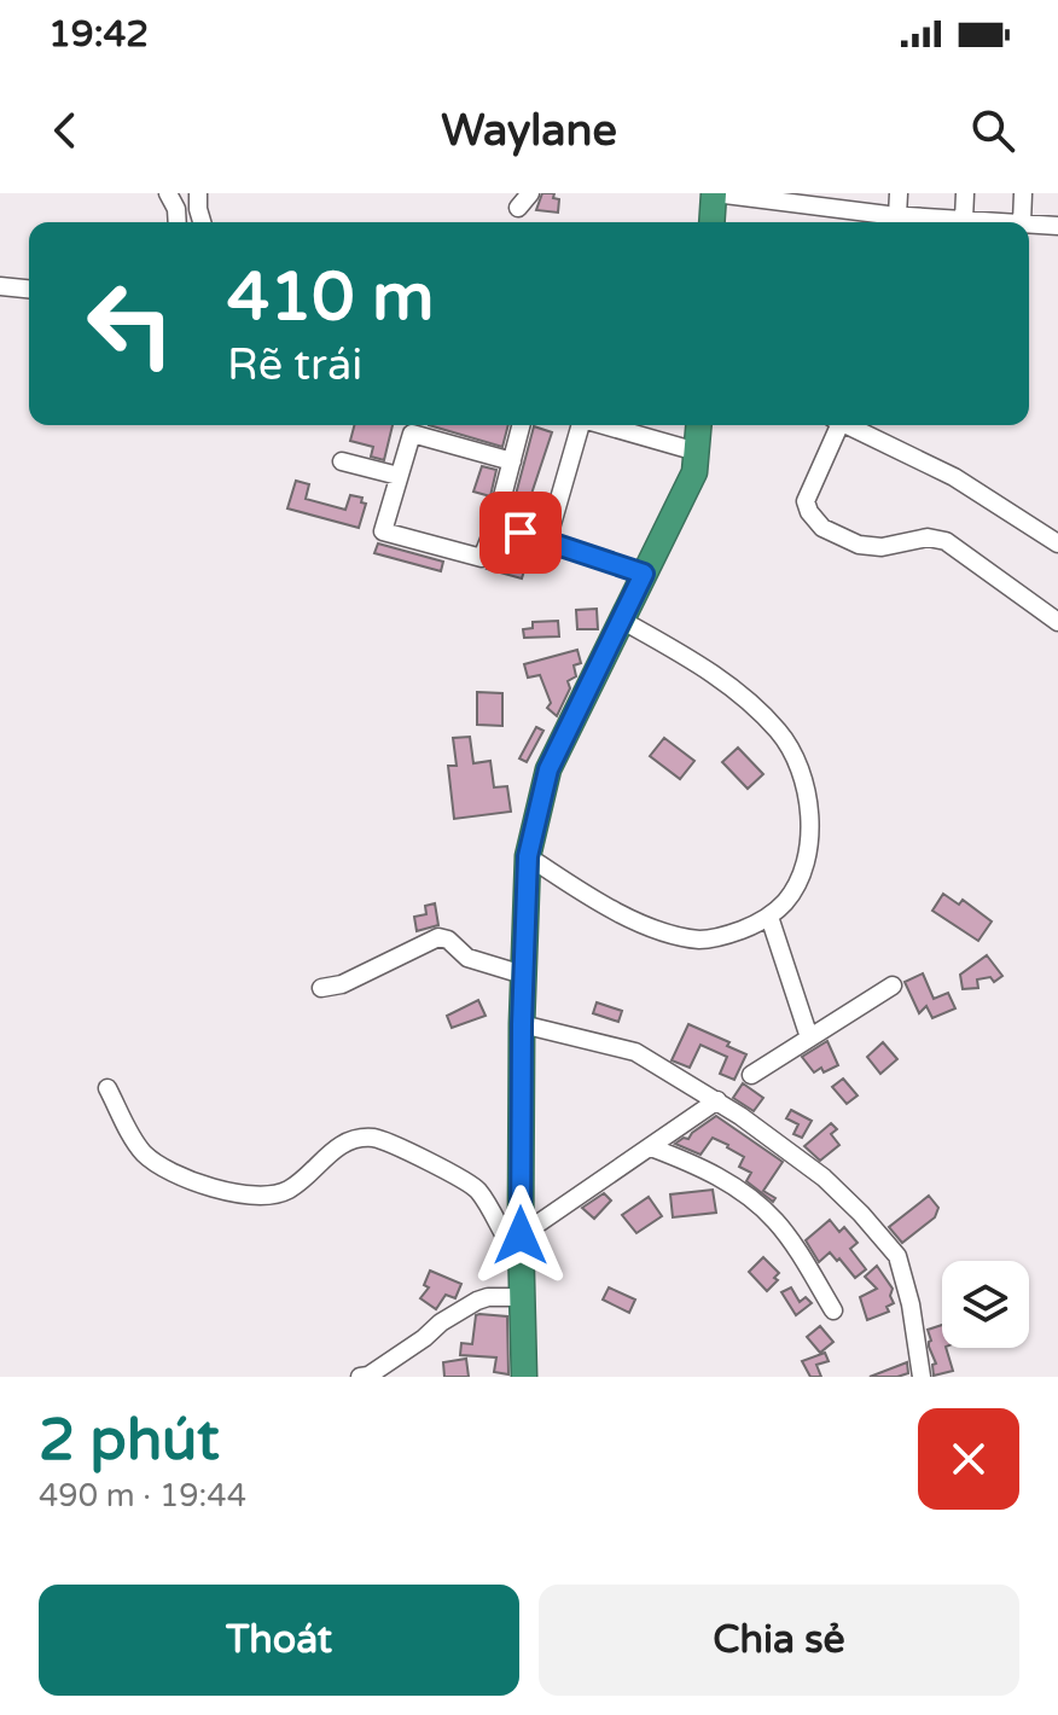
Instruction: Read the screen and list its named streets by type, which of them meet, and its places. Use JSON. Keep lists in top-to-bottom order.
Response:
{
  "page": {
    "status": "19:42",
    "header": "Waylane",
    "turn": ["410 m", "Rẽ trái"],
    "heading": ["2 phút", "490 m · 19:44"],
    "buttons": ["Thoát", "Chia sẻ"]
  }
}
